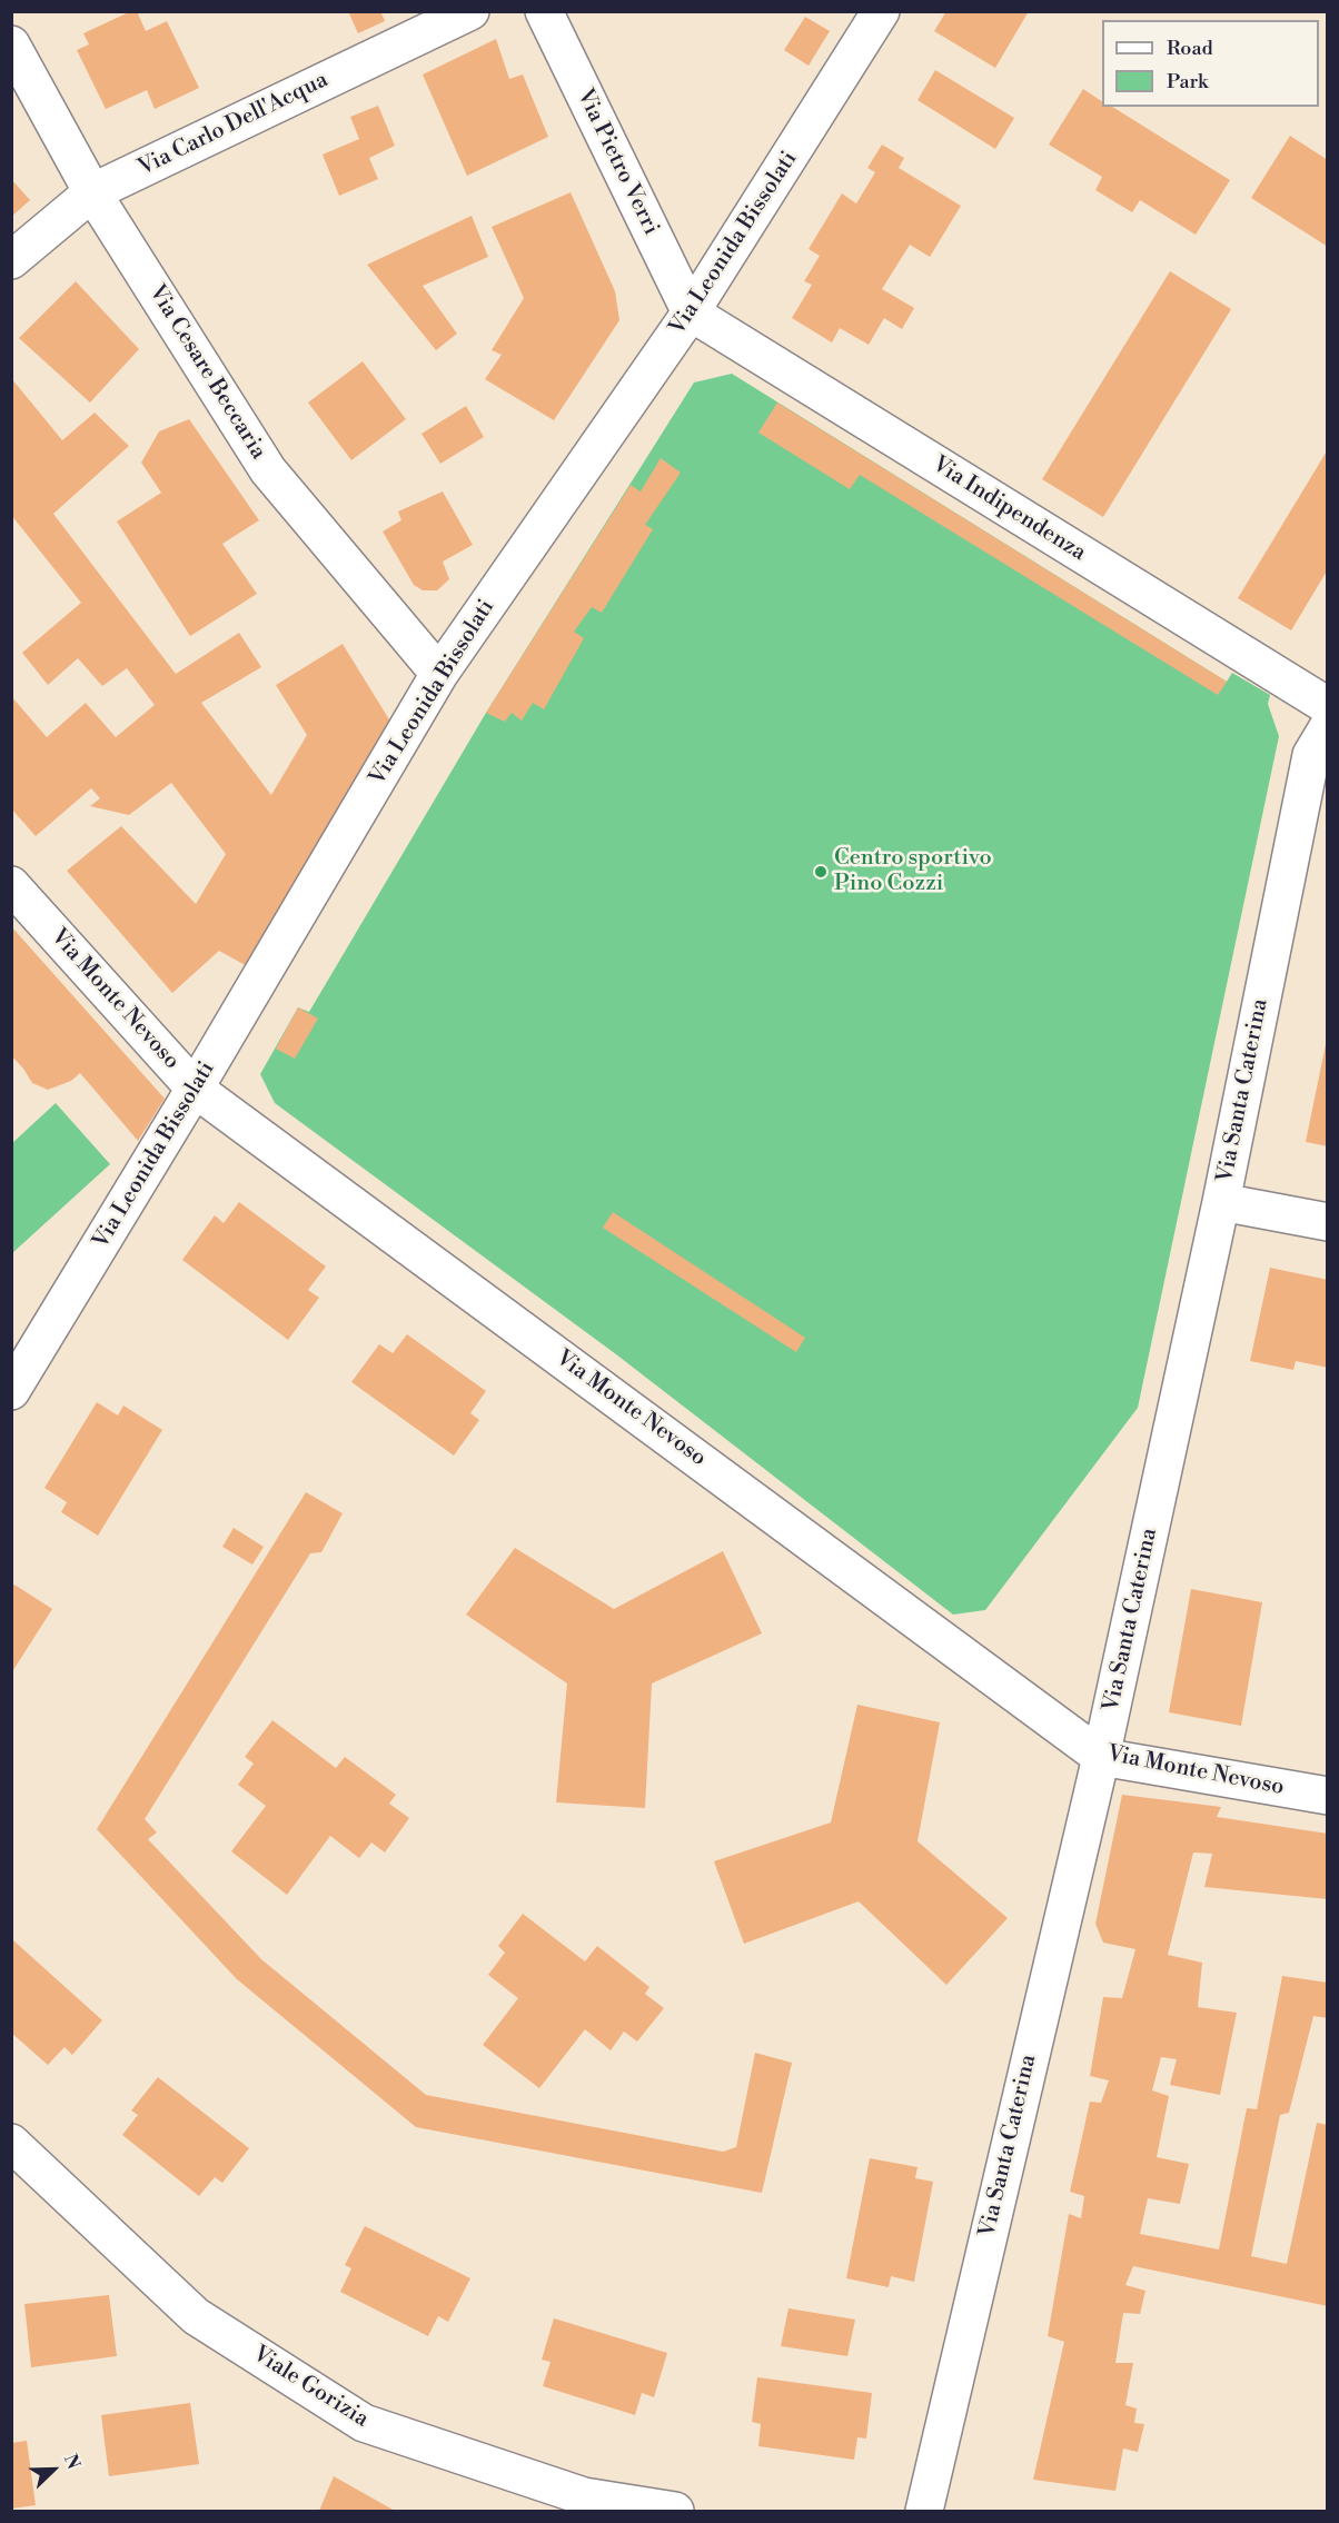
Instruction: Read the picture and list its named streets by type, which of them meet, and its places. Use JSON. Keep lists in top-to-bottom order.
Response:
{
  "streets": {
    "street": [
      "Via Carlo Dell'Acqua",
      "Via Pietro Verri",
      "Via Leonida Bissolati",
      "Via Cesare Beccaria",
      "Via Indipendenza",
      "Via Monte Nevoso",
      "Via Santa Caterina",
      "Viale Gorizia"
    ]
  },
  "crossings": [
    ["Via Carlo Dell'Acqua", "Via Cesare Beccaria"],
    ["Via Pietro Verri", "Via Leonida Bissolati"],
    ["Via Pietro Verri", "Via Indipendenza"],
    ["Via Leonida Bissolati", "Via Cesare Beccaria"],
    ["Via Leonida Bissolati", "Via Indipendenza"],
    ["Via Leonida Bissolati", "Via Monte Nevoso"],
    ["Via Monte Nevoso", "Via Santa Caterina"]
  ],
  "places": ["Centro sportivo Pino Cozzi"],
  "legend": ["Road", "Park"],
  "north": "top right"
}
